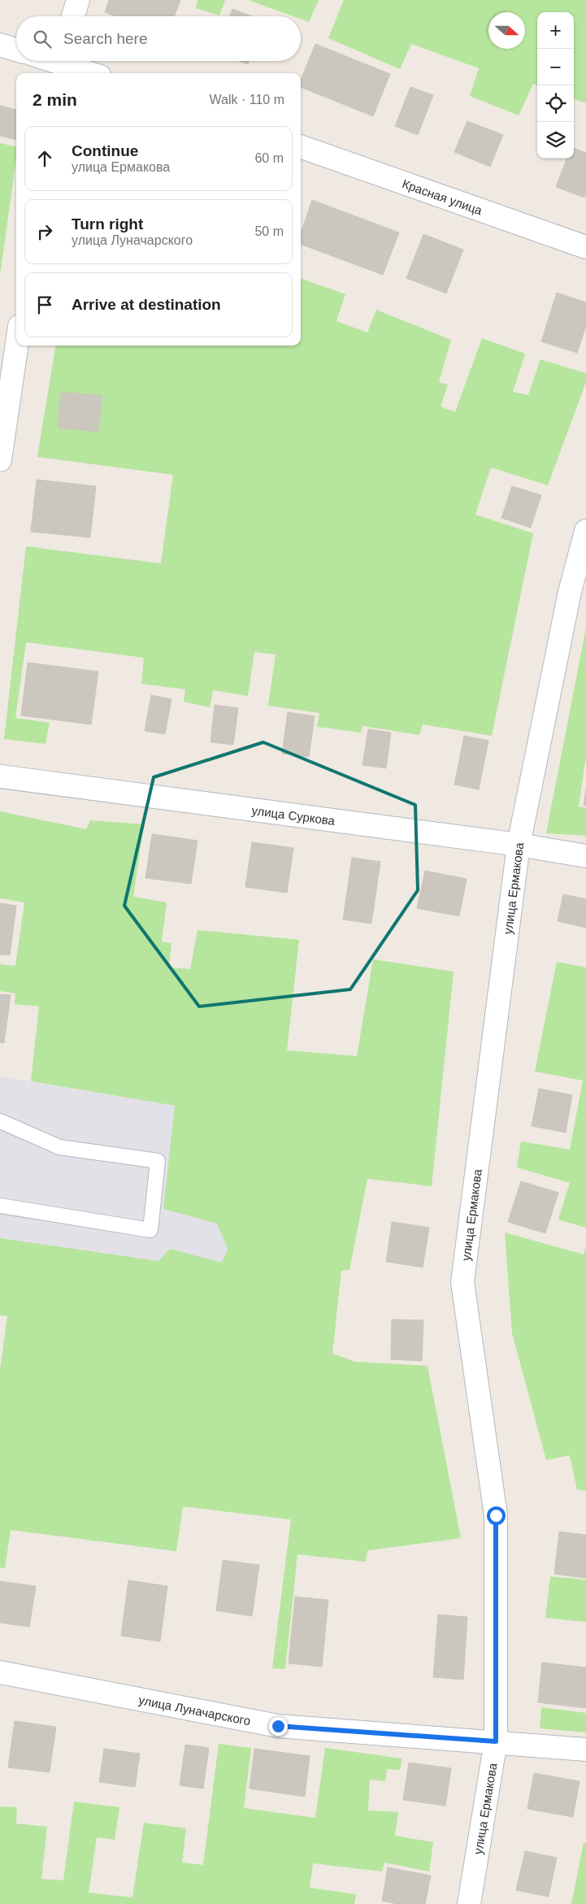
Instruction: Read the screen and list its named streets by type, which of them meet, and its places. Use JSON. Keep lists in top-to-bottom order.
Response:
{
  "streets": {
    "street": [
      "Красная улица",
      "улица Суркова",
      "улица Ермакова",
      "улица Луначарского"
    ]
  },
  "crossings": [
    ["улица Суркова", "улица Ермакова"],
    ["улица Ермакова", "улица Луначарского"]
  ],
  "north": "right",
  "page": {
    "map_buttons": ["+", "−"],
    "search": "Search here",
    "heading": ["2 min", "Walk · 110 m"],
    "list": [
      ["Continue", "улица Ермакова", "60 m"],
      ["Turn right", "улица Луначарского", "50 m"],
      "Arrive at destination"
    ]
  }
}
